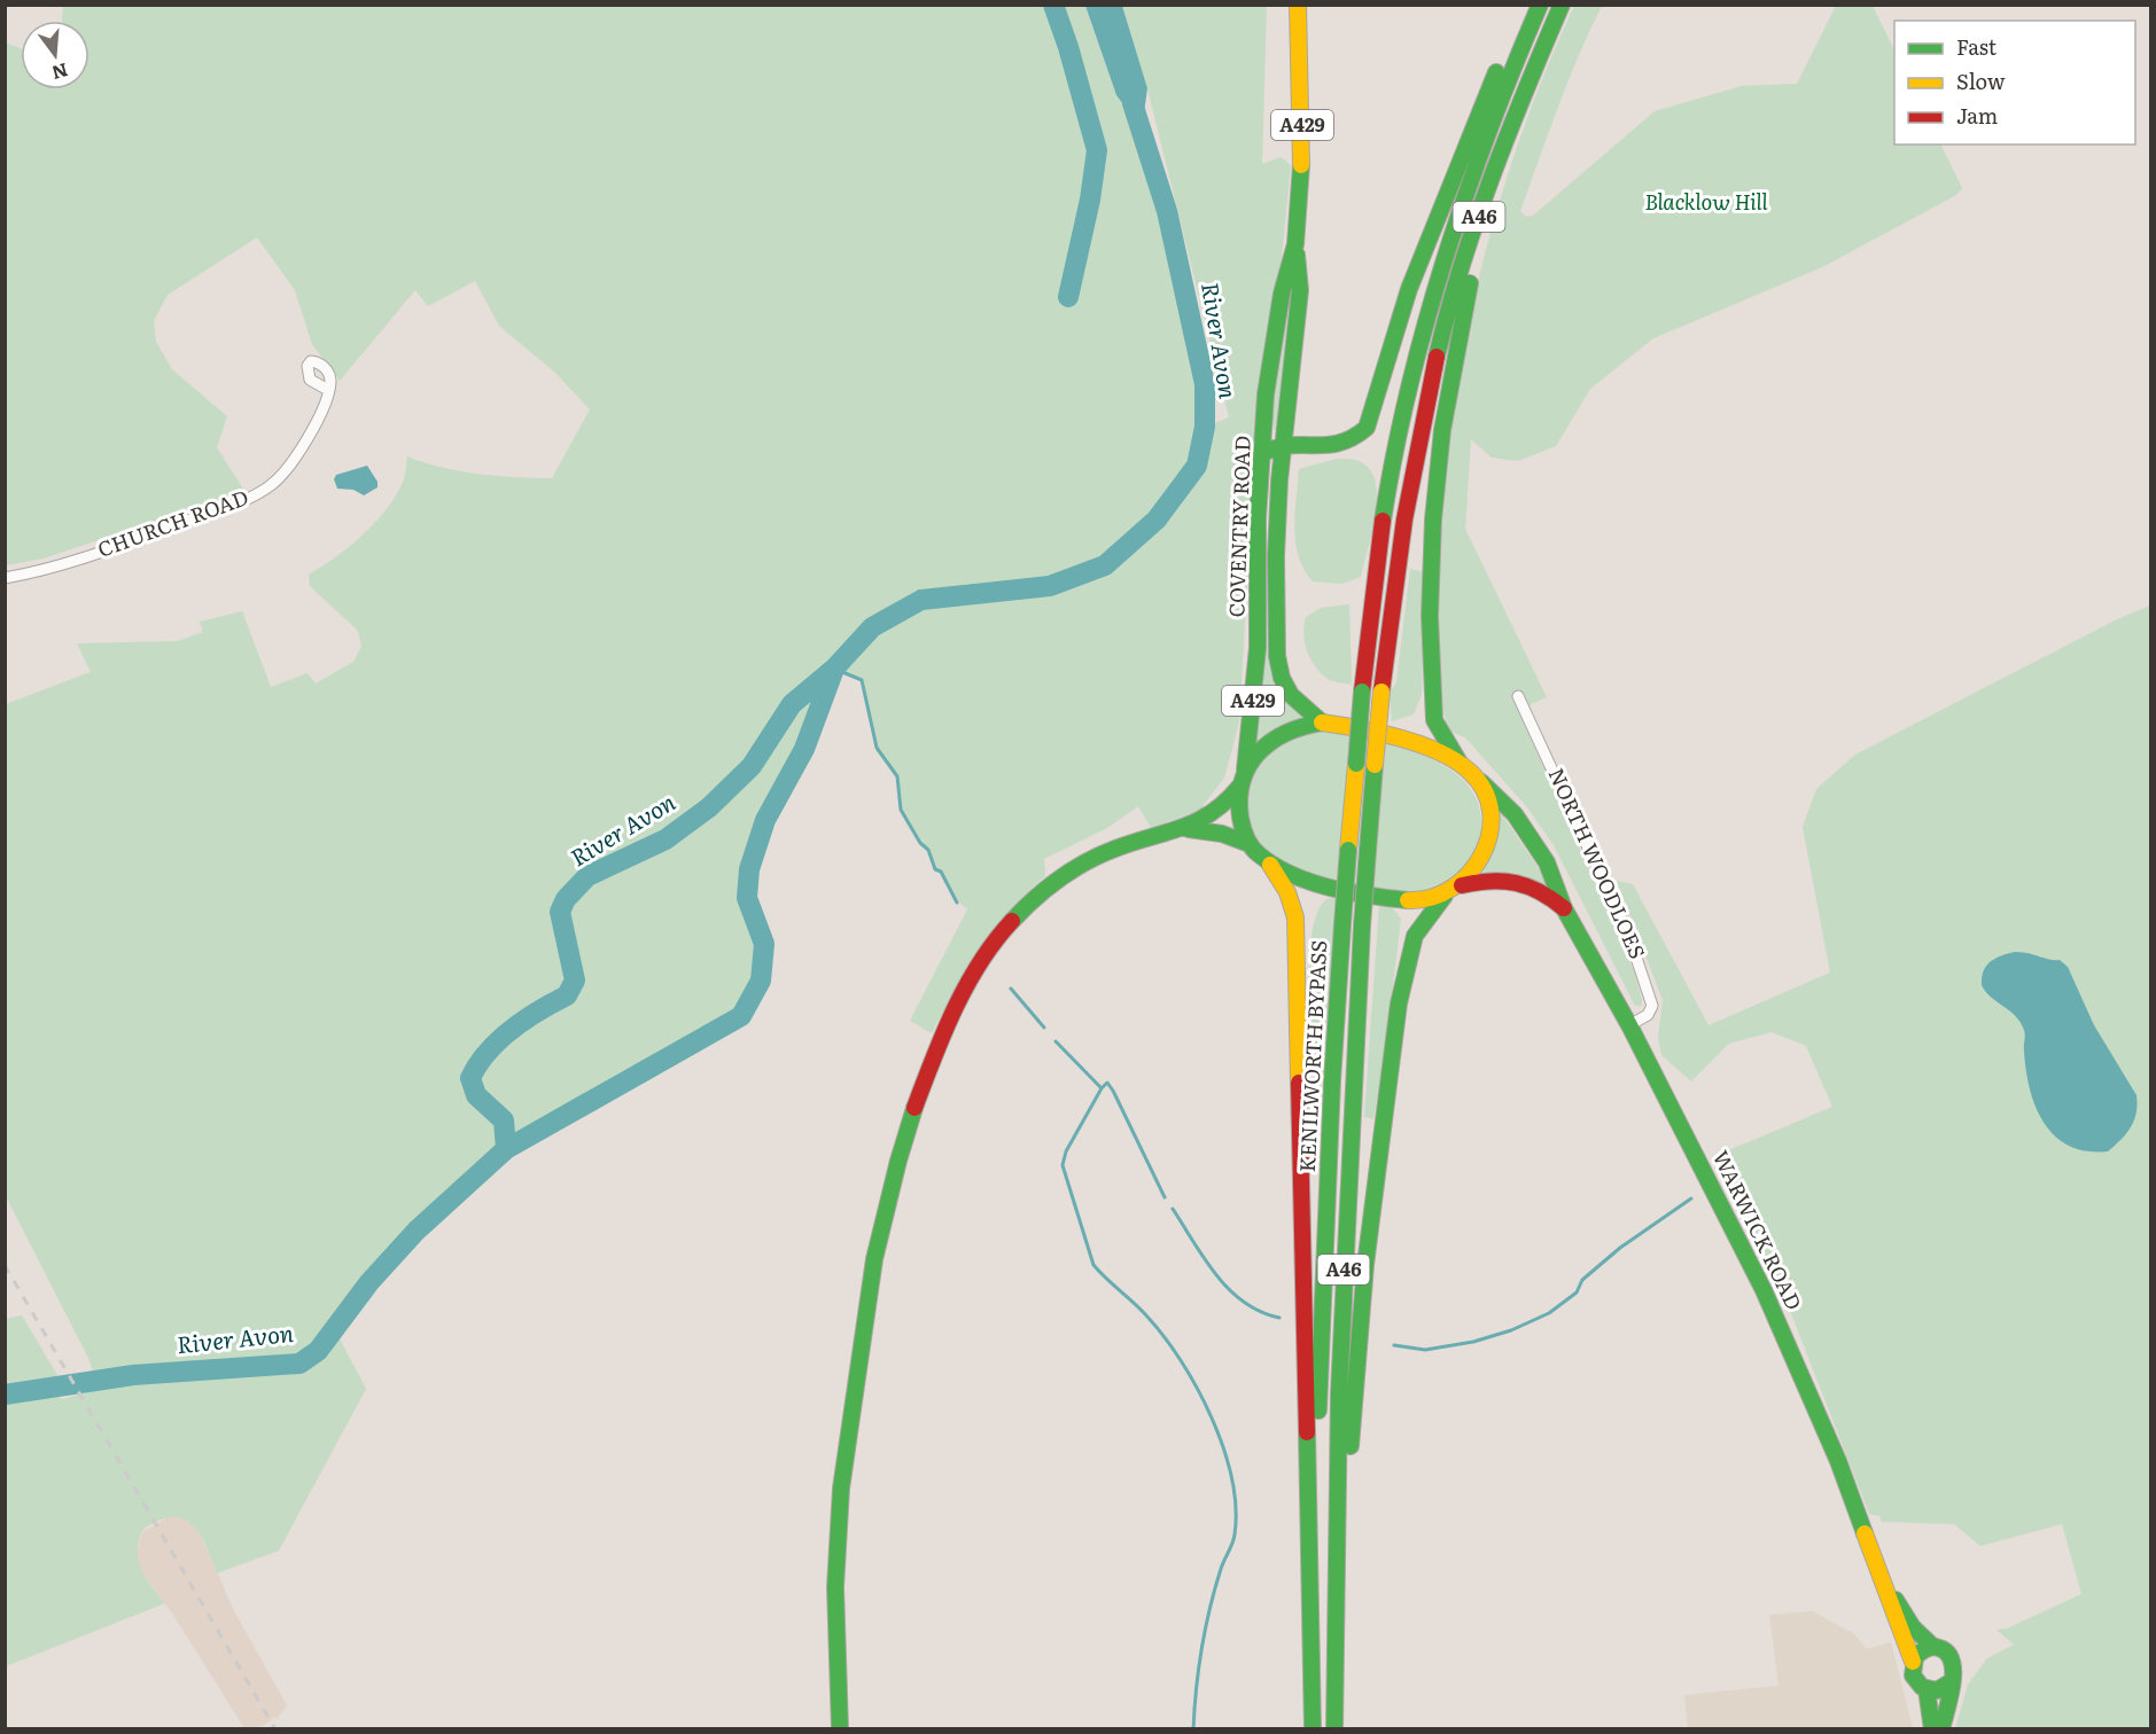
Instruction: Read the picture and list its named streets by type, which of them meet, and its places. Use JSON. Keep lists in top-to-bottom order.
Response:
{
  "streets": {
    "main road": [
      "A429",
      "A46",
      "COVENTRY ROAD",
      "KENILWORTH BYPASS",
      "WARWICK ROAD"
    ],
    "street": ["CHURCH ROAD", "NORTH WOODLOES"]
  },
  "crossings": [
    ["A46", "COVENTRY ROAD"],
    ["A46", "KENILWORTH BYPASS"],
    ["COVENTRY ROAD", "WARWICK ROAD"],
    ["NORTH WOODLOES", "WARWICK ROAD"]
  ],
  "water": ["River Avon"],
  "parks": ["Blacklow Hill"],
  "legend": ["Fast", "Slow", "Jam"],
  "north": "bottom"
}
